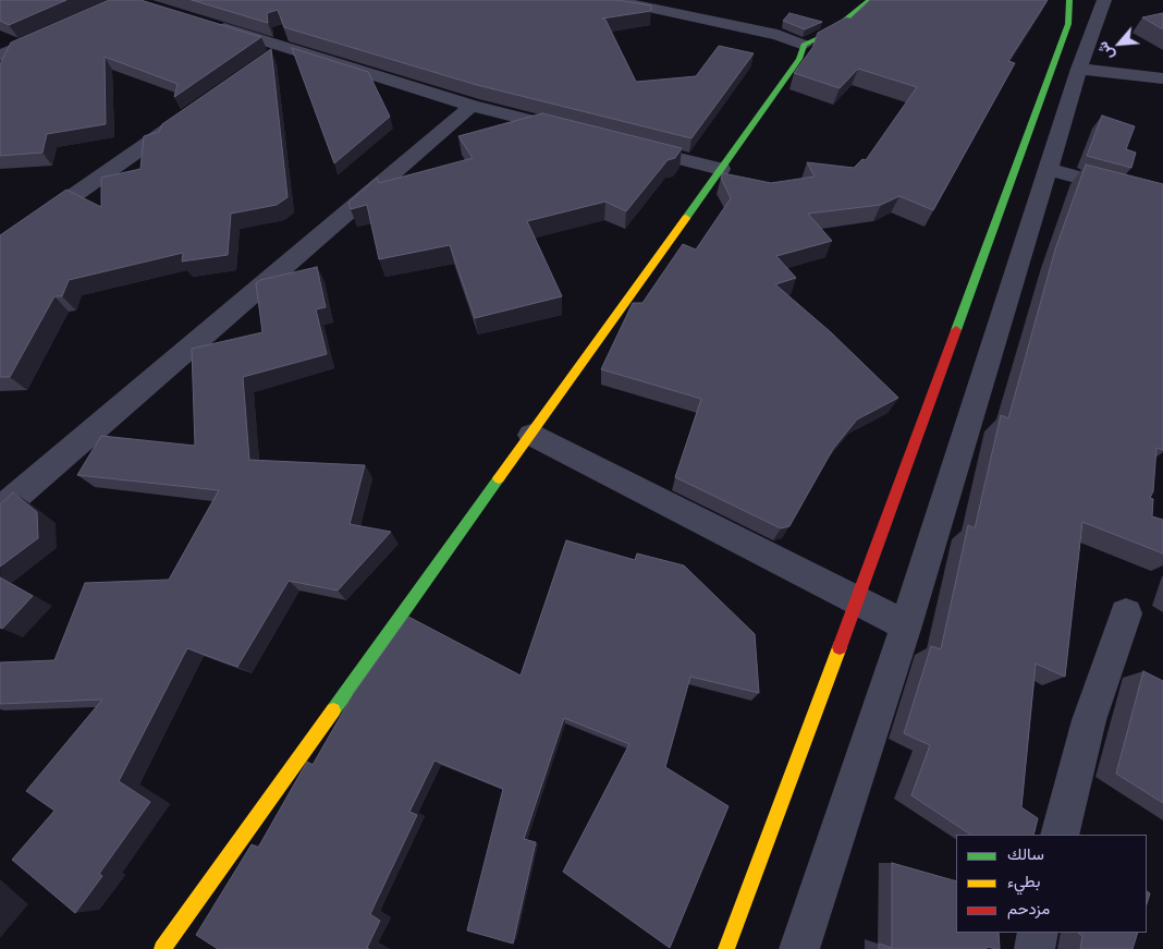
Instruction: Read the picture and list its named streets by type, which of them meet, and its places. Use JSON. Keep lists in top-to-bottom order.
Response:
{
  "legend": ["سالك", "بطيء", "مزدحم"],
  "north": "bottom left"
}
